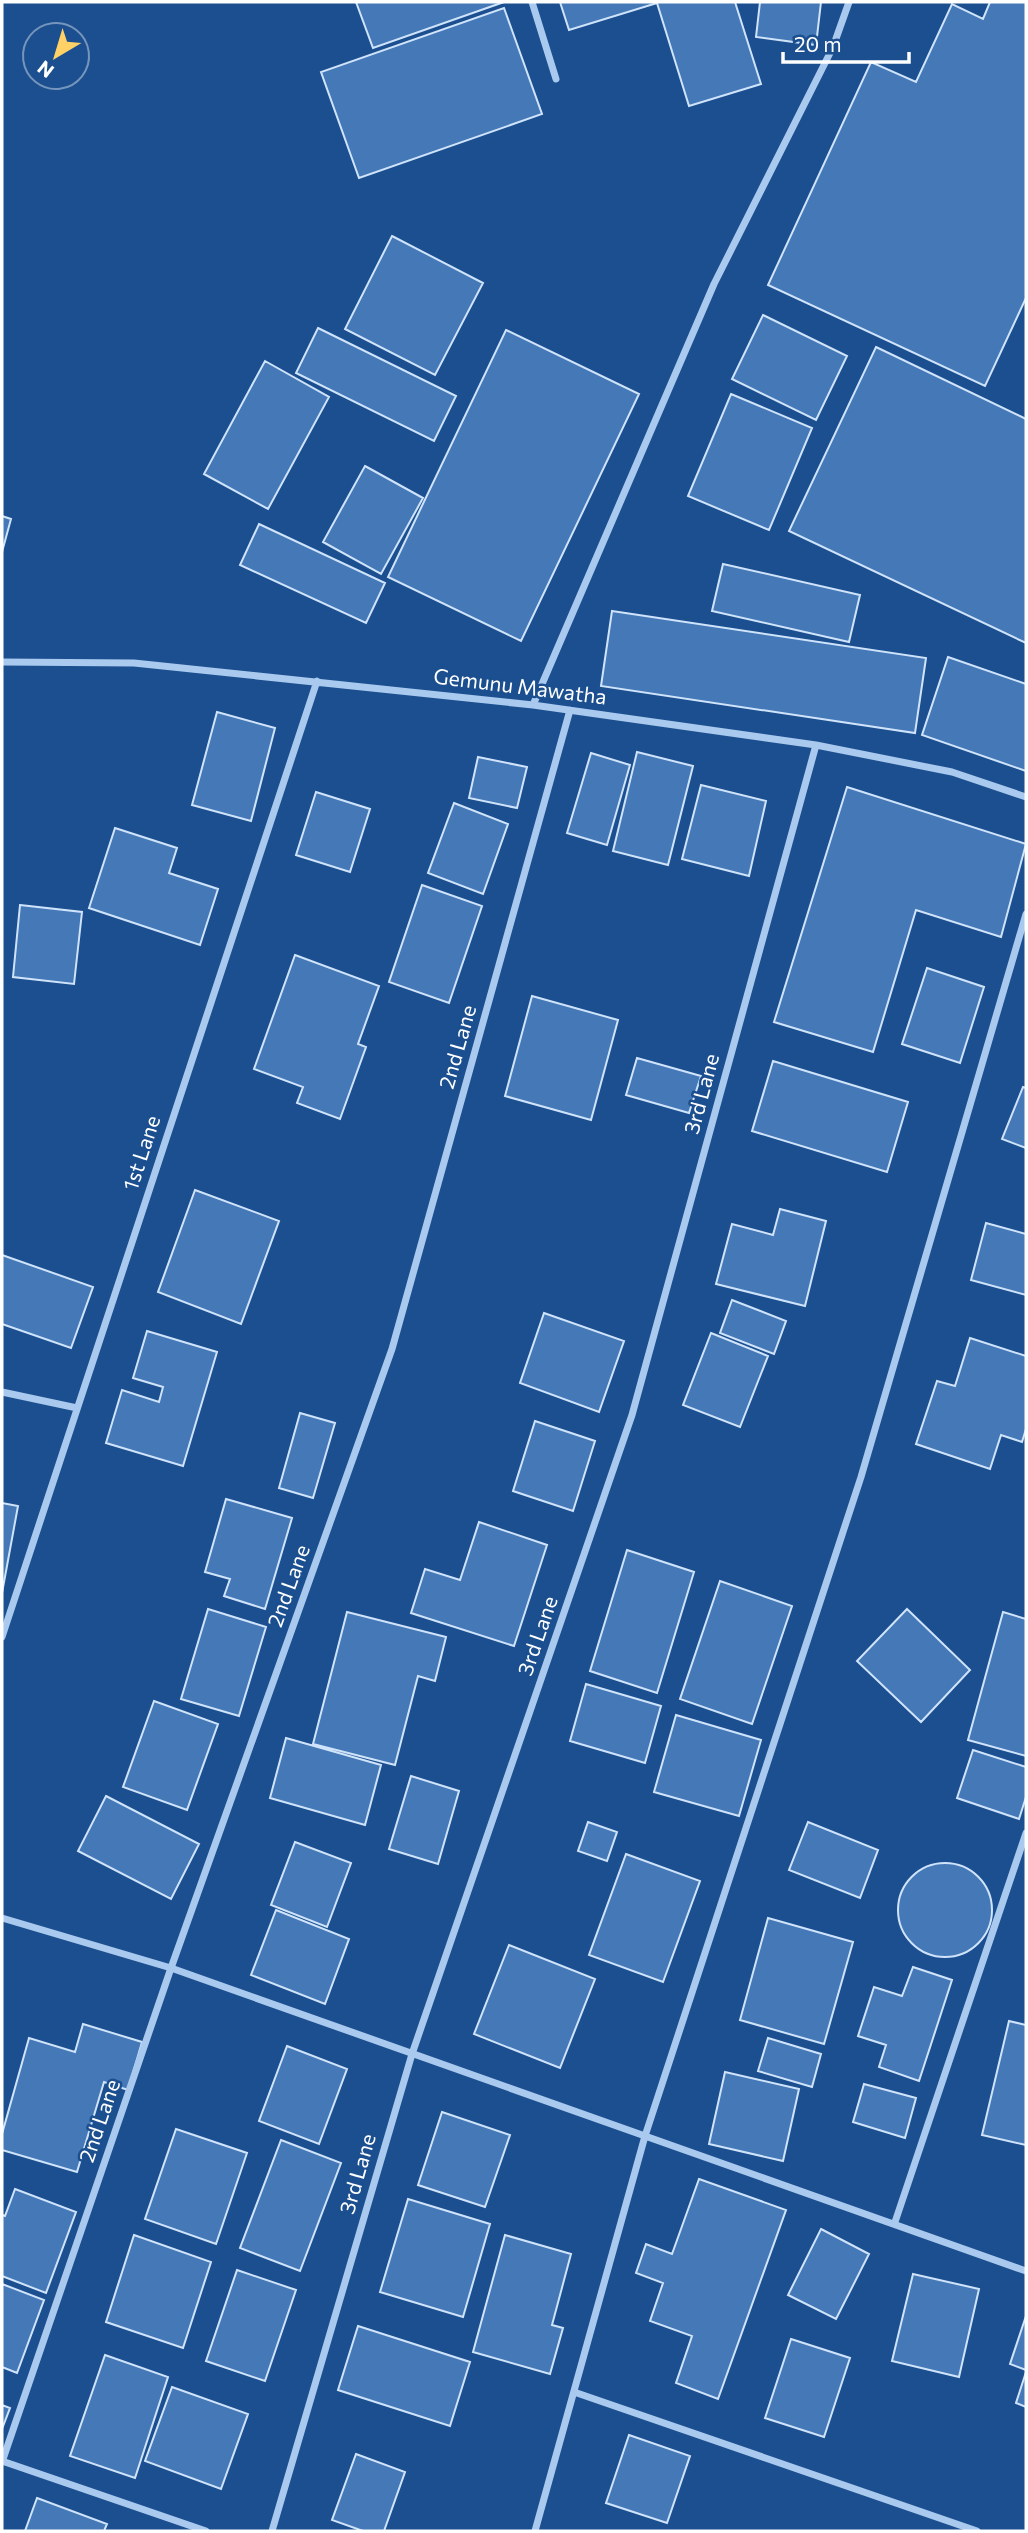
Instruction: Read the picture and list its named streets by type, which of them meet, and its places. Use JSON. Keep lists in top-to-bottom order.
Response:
{
  "streets": {
    "street": [
      "Gemunu Mawatha",
      "2nd Lane",
      "3rd Lane",
      "1st Lane"
    ]
  },
  "crossings": [
    ["Gemunu Mawatha", "2nd Lane"],
    ["Gemunu Mawatha", "3rd Lane"],
    ["Gemunu Mawatha", "1st Lane"]
  ],
  "scale_bar": "20 m",
  "north": "bottom left"
}
